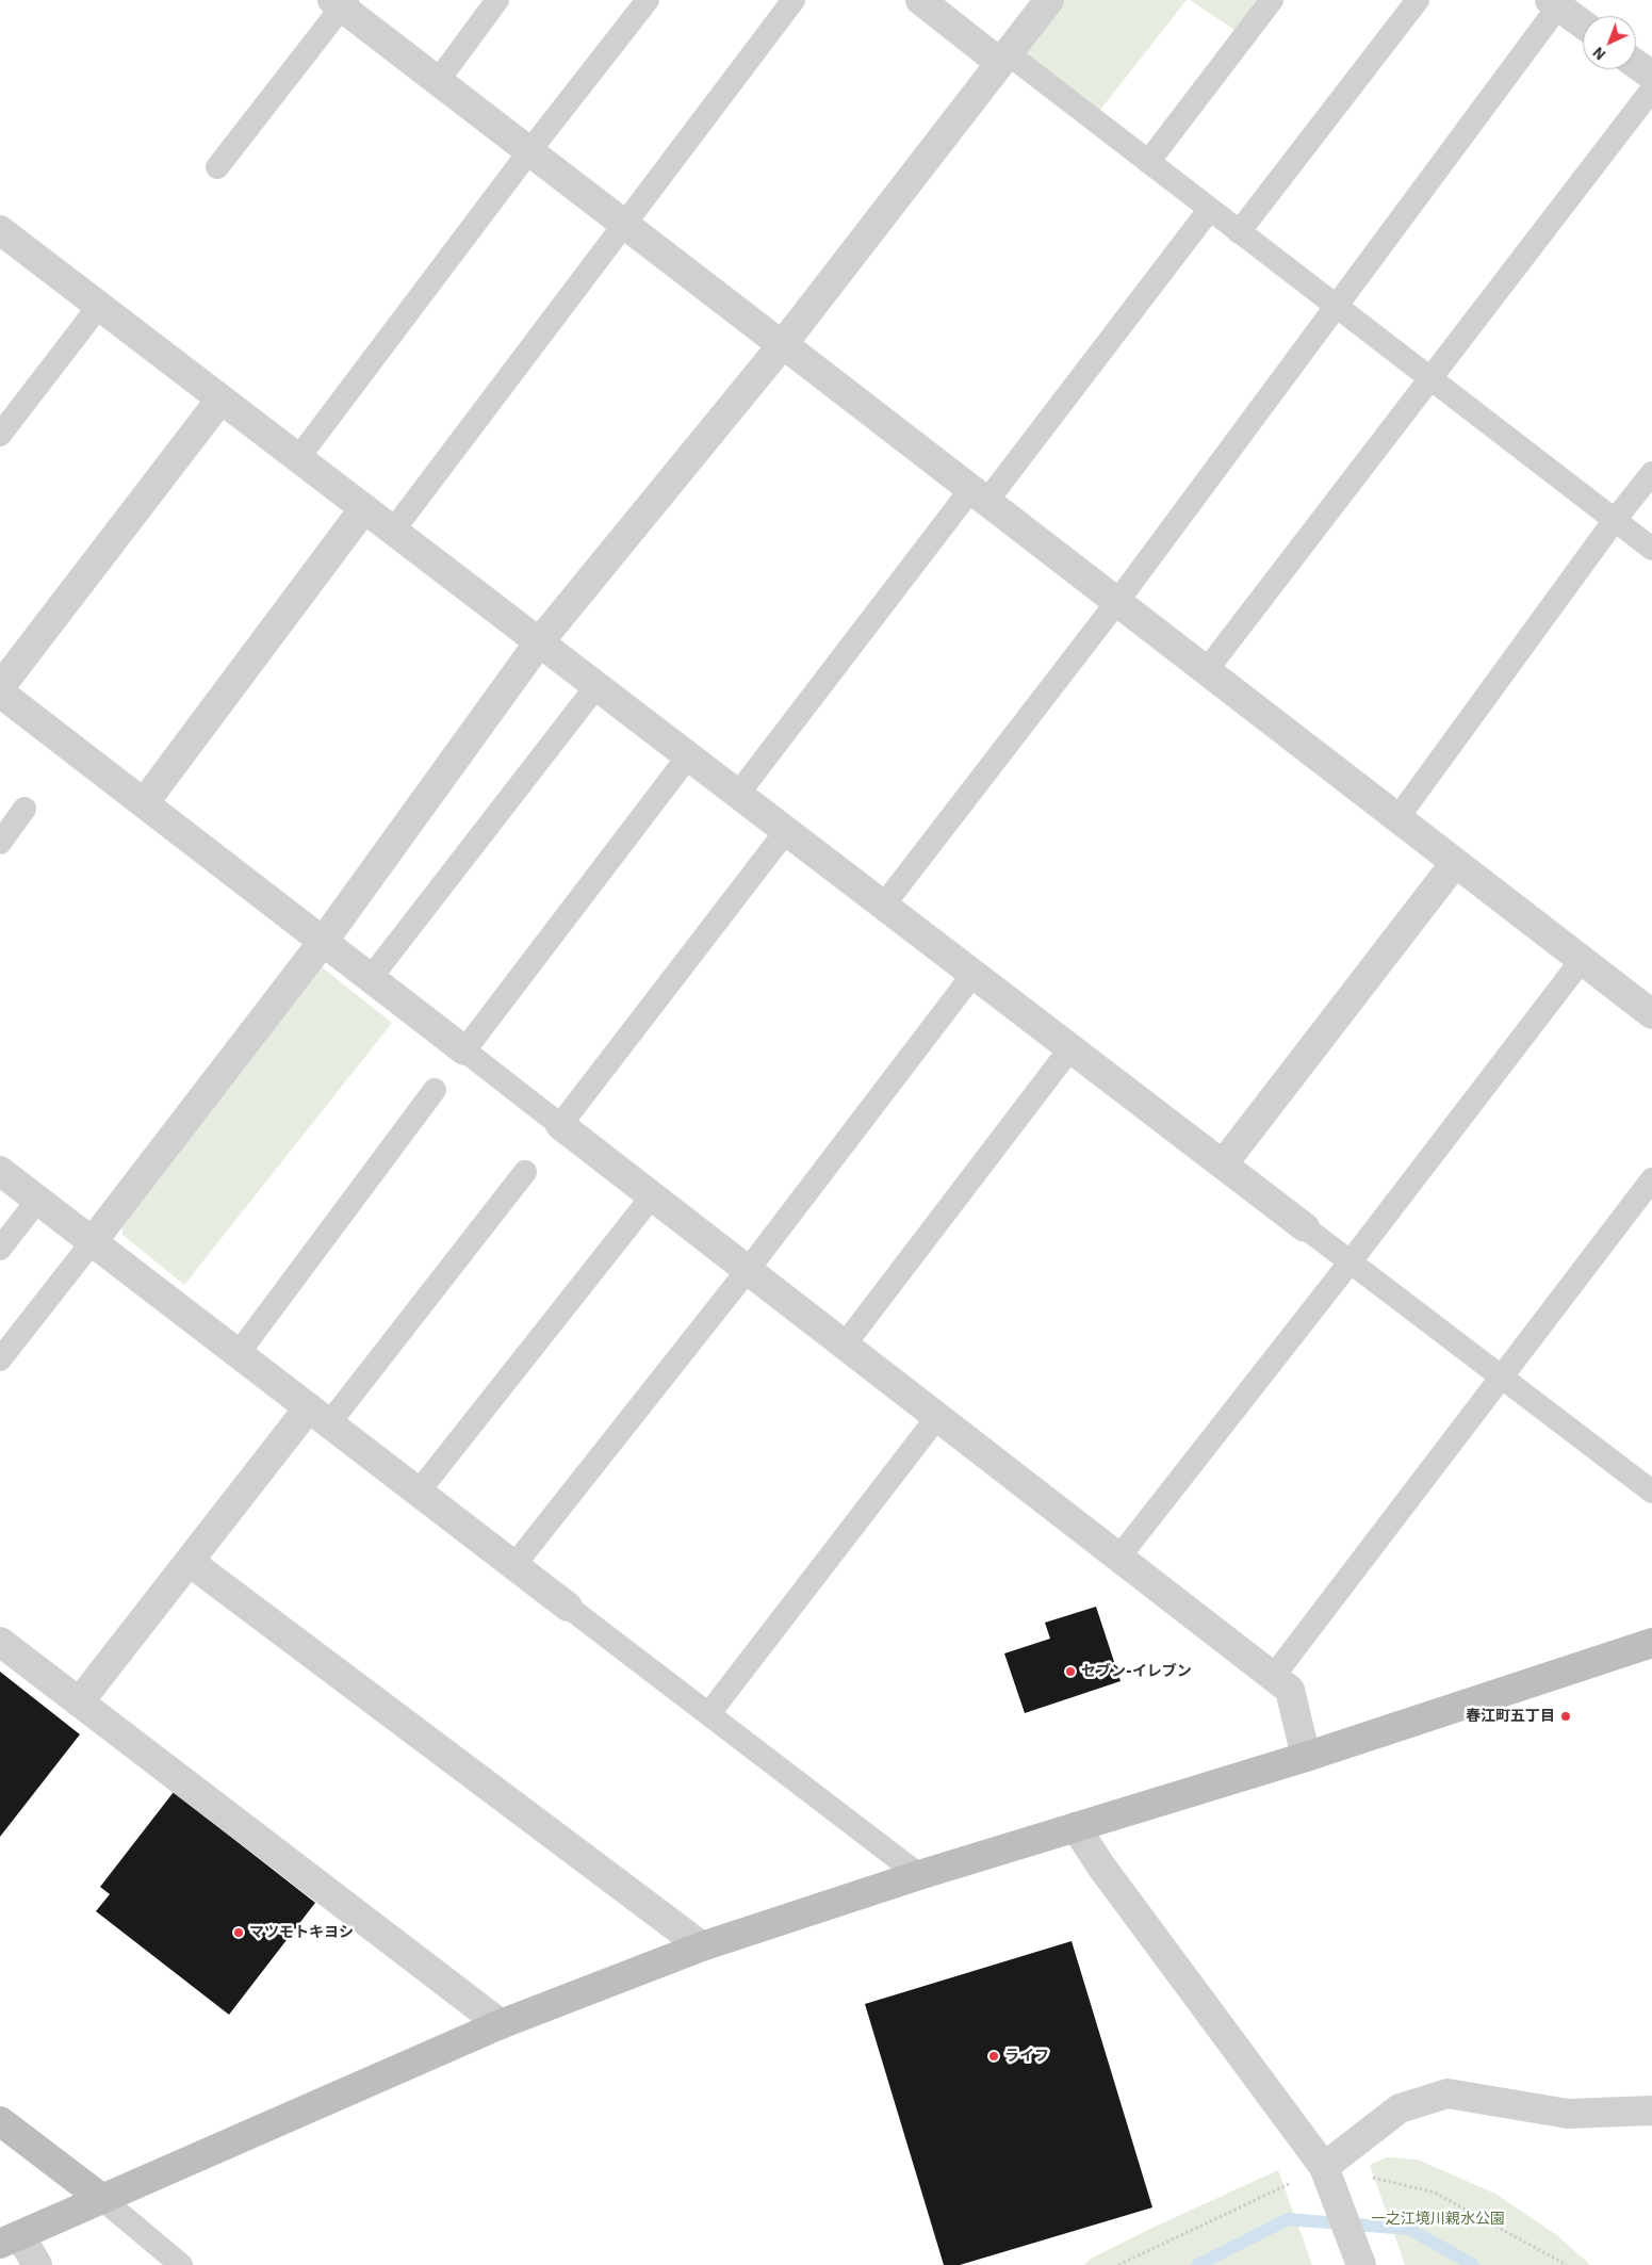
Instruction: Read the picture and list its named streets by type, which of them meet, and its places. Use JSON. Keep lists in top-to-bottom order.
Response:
{
  "parks": ["一之江境川親水公園"],
  "places": [
    "セブン-イレブン",
    "春江町五丁目",
    "マツモトキヨシ",
    "ライフ"
  ],
  "north": "bottom left"
}
